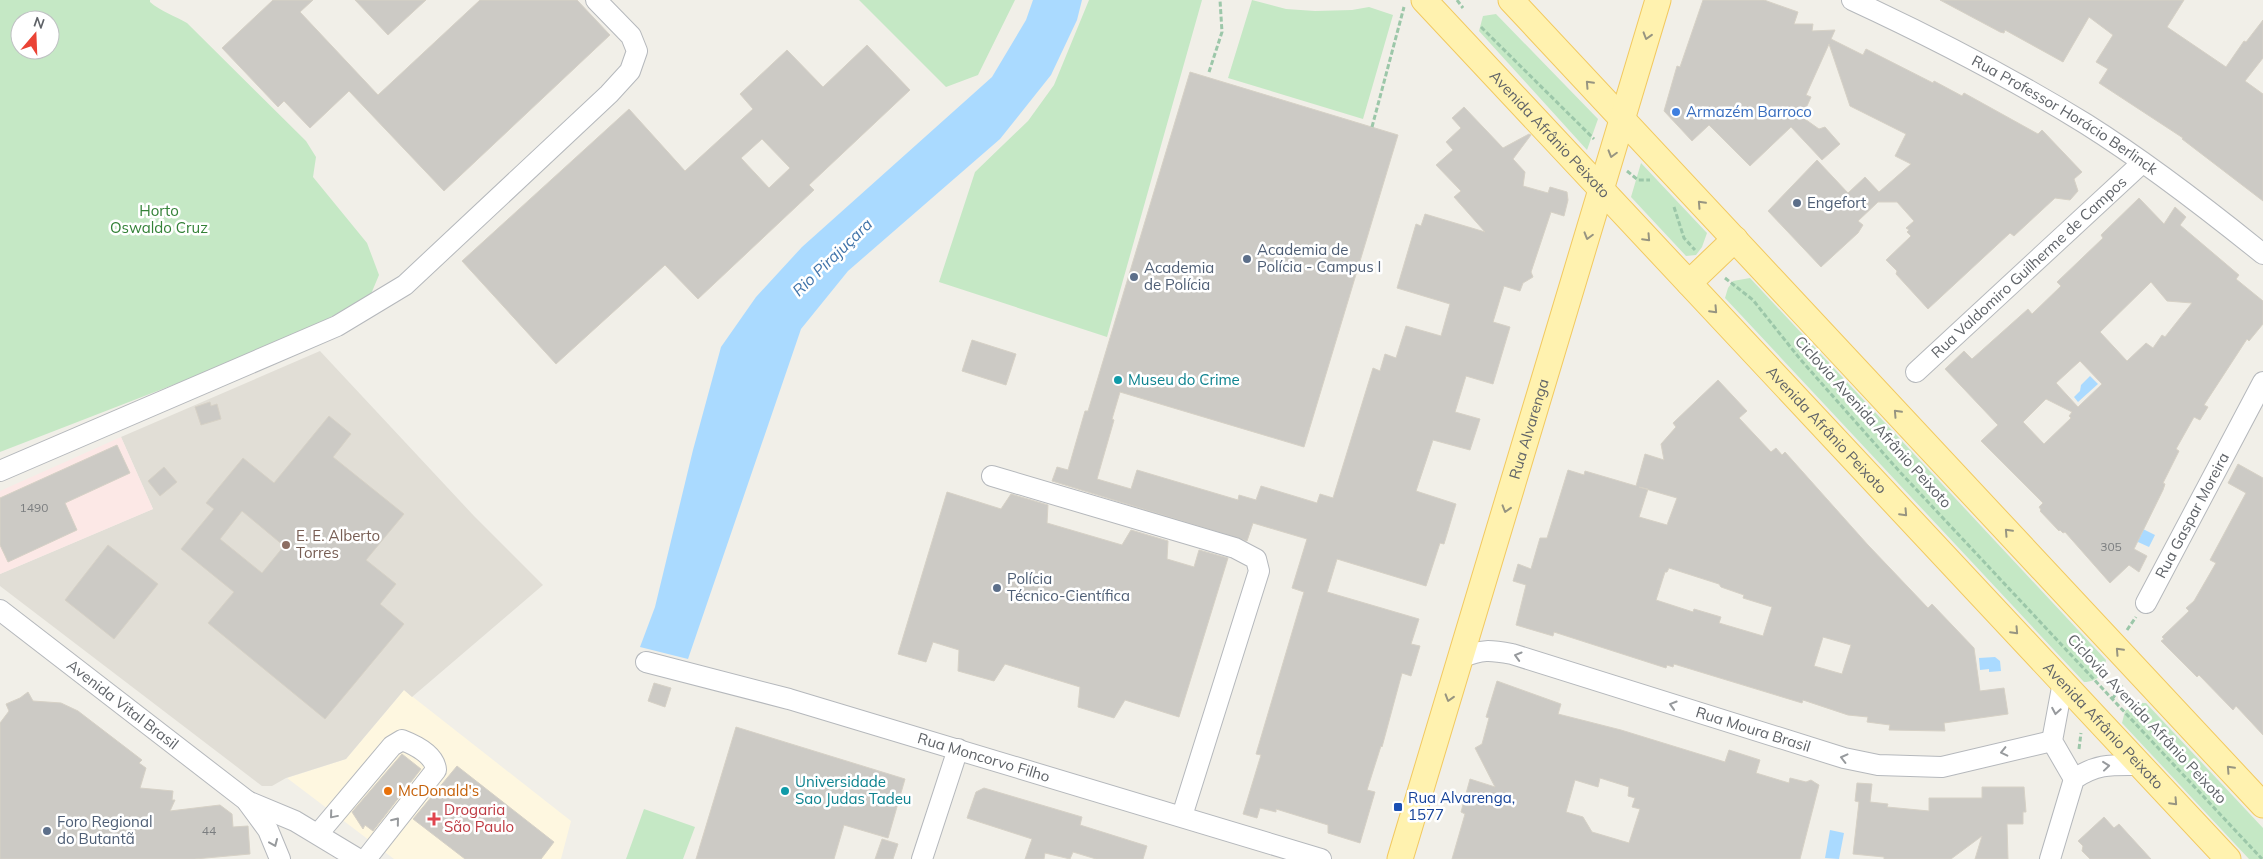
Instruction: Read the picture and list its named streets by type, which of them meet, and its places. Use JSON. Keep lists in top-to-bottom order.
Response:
{
  "streets": {
    "main road": ["Avenida Afrânio Peixoto", "Rua Alvarenga"],
    "street": [
      "Rua Professor Horácio Berlinck",
      "Rua Valdomiro Guilherme de Campos",
      "Rua Gaspar Moreira",
      "Avenida Vital Brasil",
      "Rua Moura Brasil",
      "Rua Moncorvo Filho"
    ],
    "path": ["Ciclovia Avenida Afrânio Peixoto"]
  },
  "crossings": [
    ["Rua Professor Horácio Berlinck", "Rua Valdomiro Guilherme de Campos"],
    ["Avenida Afrânio Peixoto", "Rua Alvarenga"],
    ["Rua Alvarenga", "Rua Moura Brasil"]
  ],
  "one_way": ["Rua Alvarenga", "Rua Moura Brasil"],
  "water": ["Rio Pirajuçara"],
  "parks": ["Horto Oswaldo Cruz"],
  "places": {
    "other": [
      "Armazém Barroco",
      "Engefort",
      "Academia de Polícia - Campus I",
      "Academia de Polícia",
      "Museu do Crime",
      "E. E. Alberto Torres",
      "Polícia Técnico-Científica",
      "McDonald's",
      "Universidade Sao Judas Tadeu",
      "Foro Regional do Butantã"
    ],
    "transit": ["Rua Alvarenga, 1577"],
    "health": ["Drogaria São Paulo"]
  },
  "house_numbers": ["1490", "305", "44"],
  "north": "top"
}
